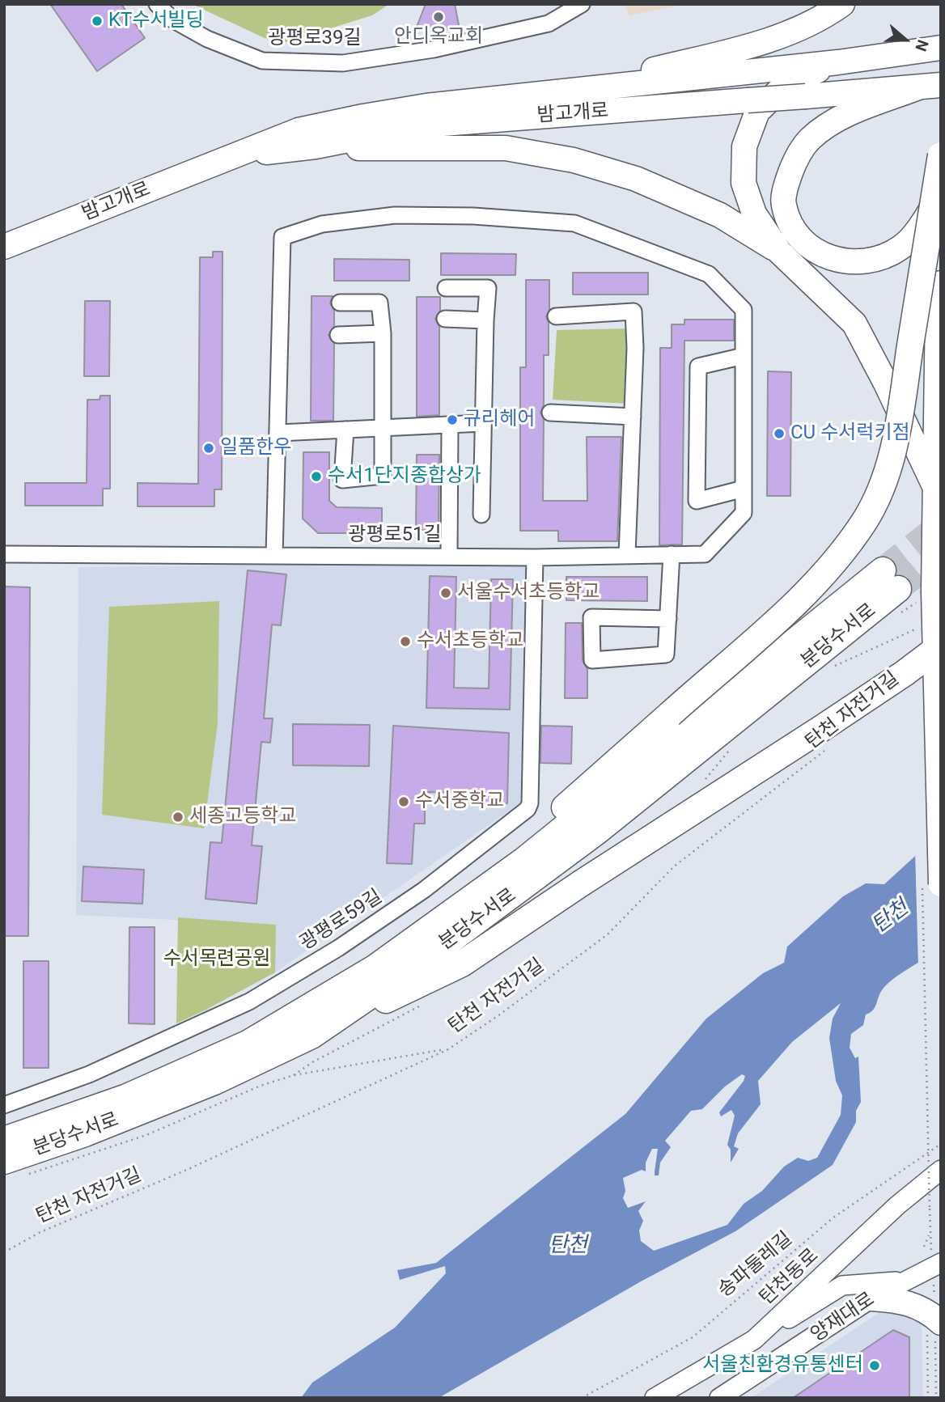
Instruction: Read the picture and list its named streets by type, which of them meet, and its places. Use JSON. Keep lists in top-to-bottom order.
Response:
{
  "streets": {
    "highway": ["분당수서로"],
    "main road": ["밤고개로"],
    "street": [
      "광평로39길",
      "광평로51길",
      "광평로59길",
      "탄천동로",
      "양재대로"
    ],
    "path": ["탄천 자전거길", "송파둘레길"]
  },
  "crossings": [
    ["광평로51길", "광평로59길"]
  ],
  "water": ["탄천"],
  "parks": ["수서목련공원"],
  "places": [
    "안디옥교회",
    "KT수서빌딩",
    "규리헤어",
    "CU 수서럭키점",
    "일품한우",
    "수서1단지종합상가",
    "서울수서초등학교",
    "수서초등학교",
    "수서중학교",
    "세종고등학교",
    "서울친환경유통센터"
  ],
  "north": "right"
}
